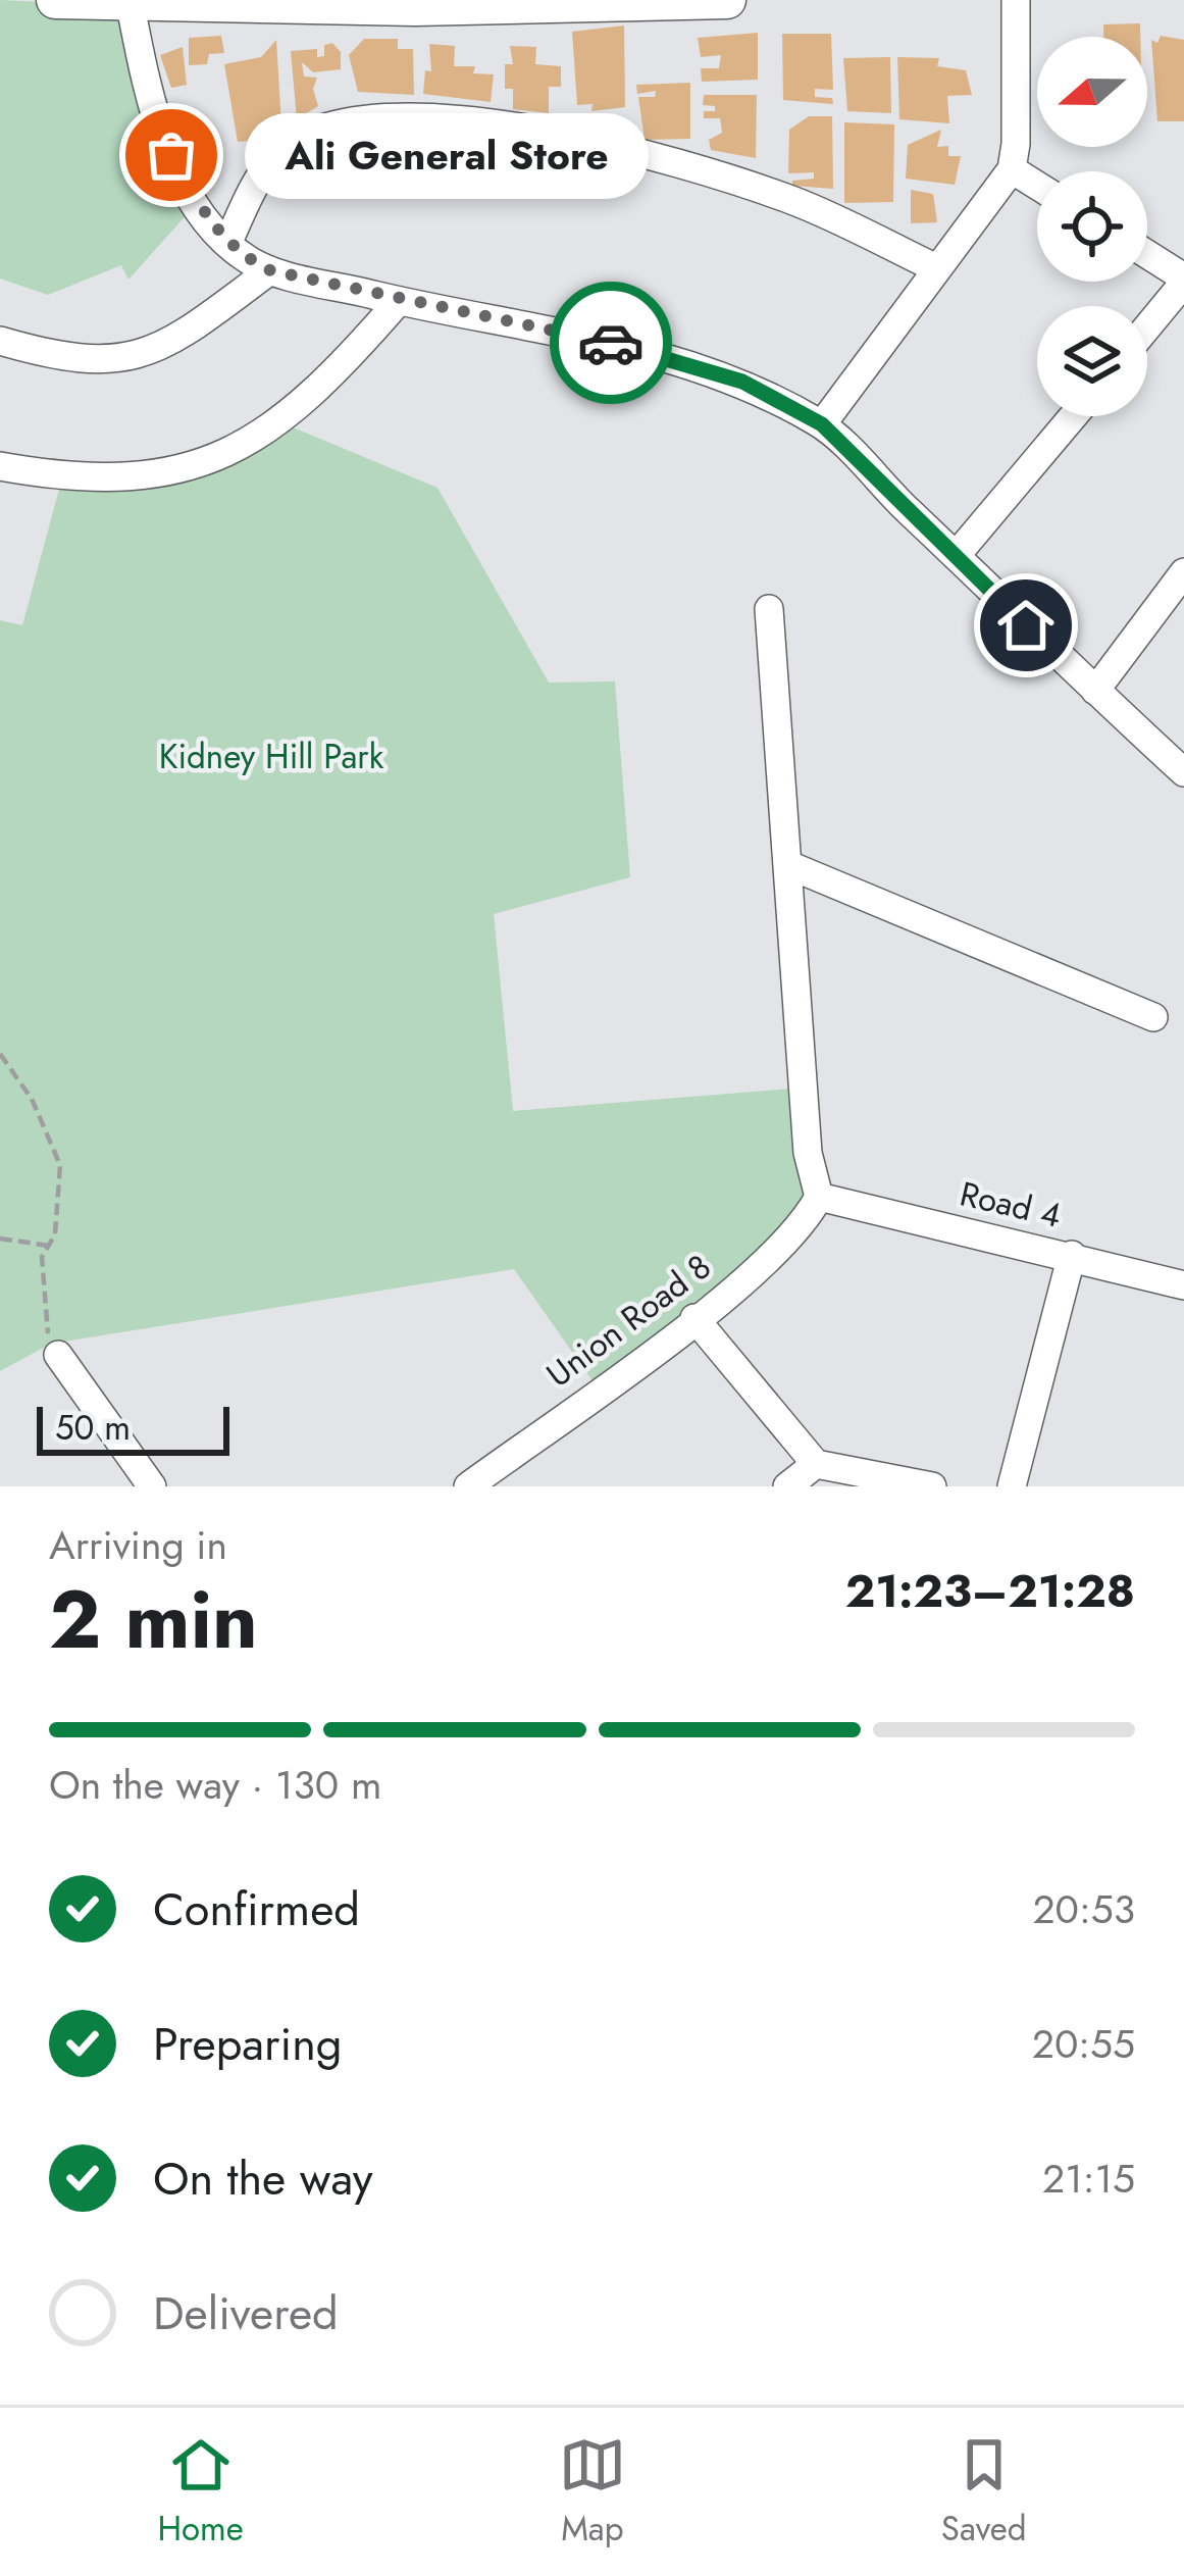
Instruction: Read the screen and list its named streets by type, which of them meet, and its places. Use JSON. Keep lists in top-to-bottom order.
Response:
{
  "streets": {
    "street": ["Road 4", "Union Road 8"]
  },
  "crossings": [
    ["Road 4", "Union Road 8"]
  ],
  "parks": ["Kidney Hill Park"],
  "places": ["Ali General Store"],
  "scale_bar": "50 m",
  "north": "left",
  "page": {
    "bubble": "Ali General Store",
    "scale": "50 m",
    "heading": ["2 min", "Arriving in", "21:23–21:28"],
    "bar": "On the way · 130 m",
    "list": [
      ["Confirmed", "20:53"],
      ["Preparing", "20:55"],
      ["On the way", "21:15"],
      "Delivered"
    ],
    "tabs": ["Home", "Map", "Saved"]
  }
}
